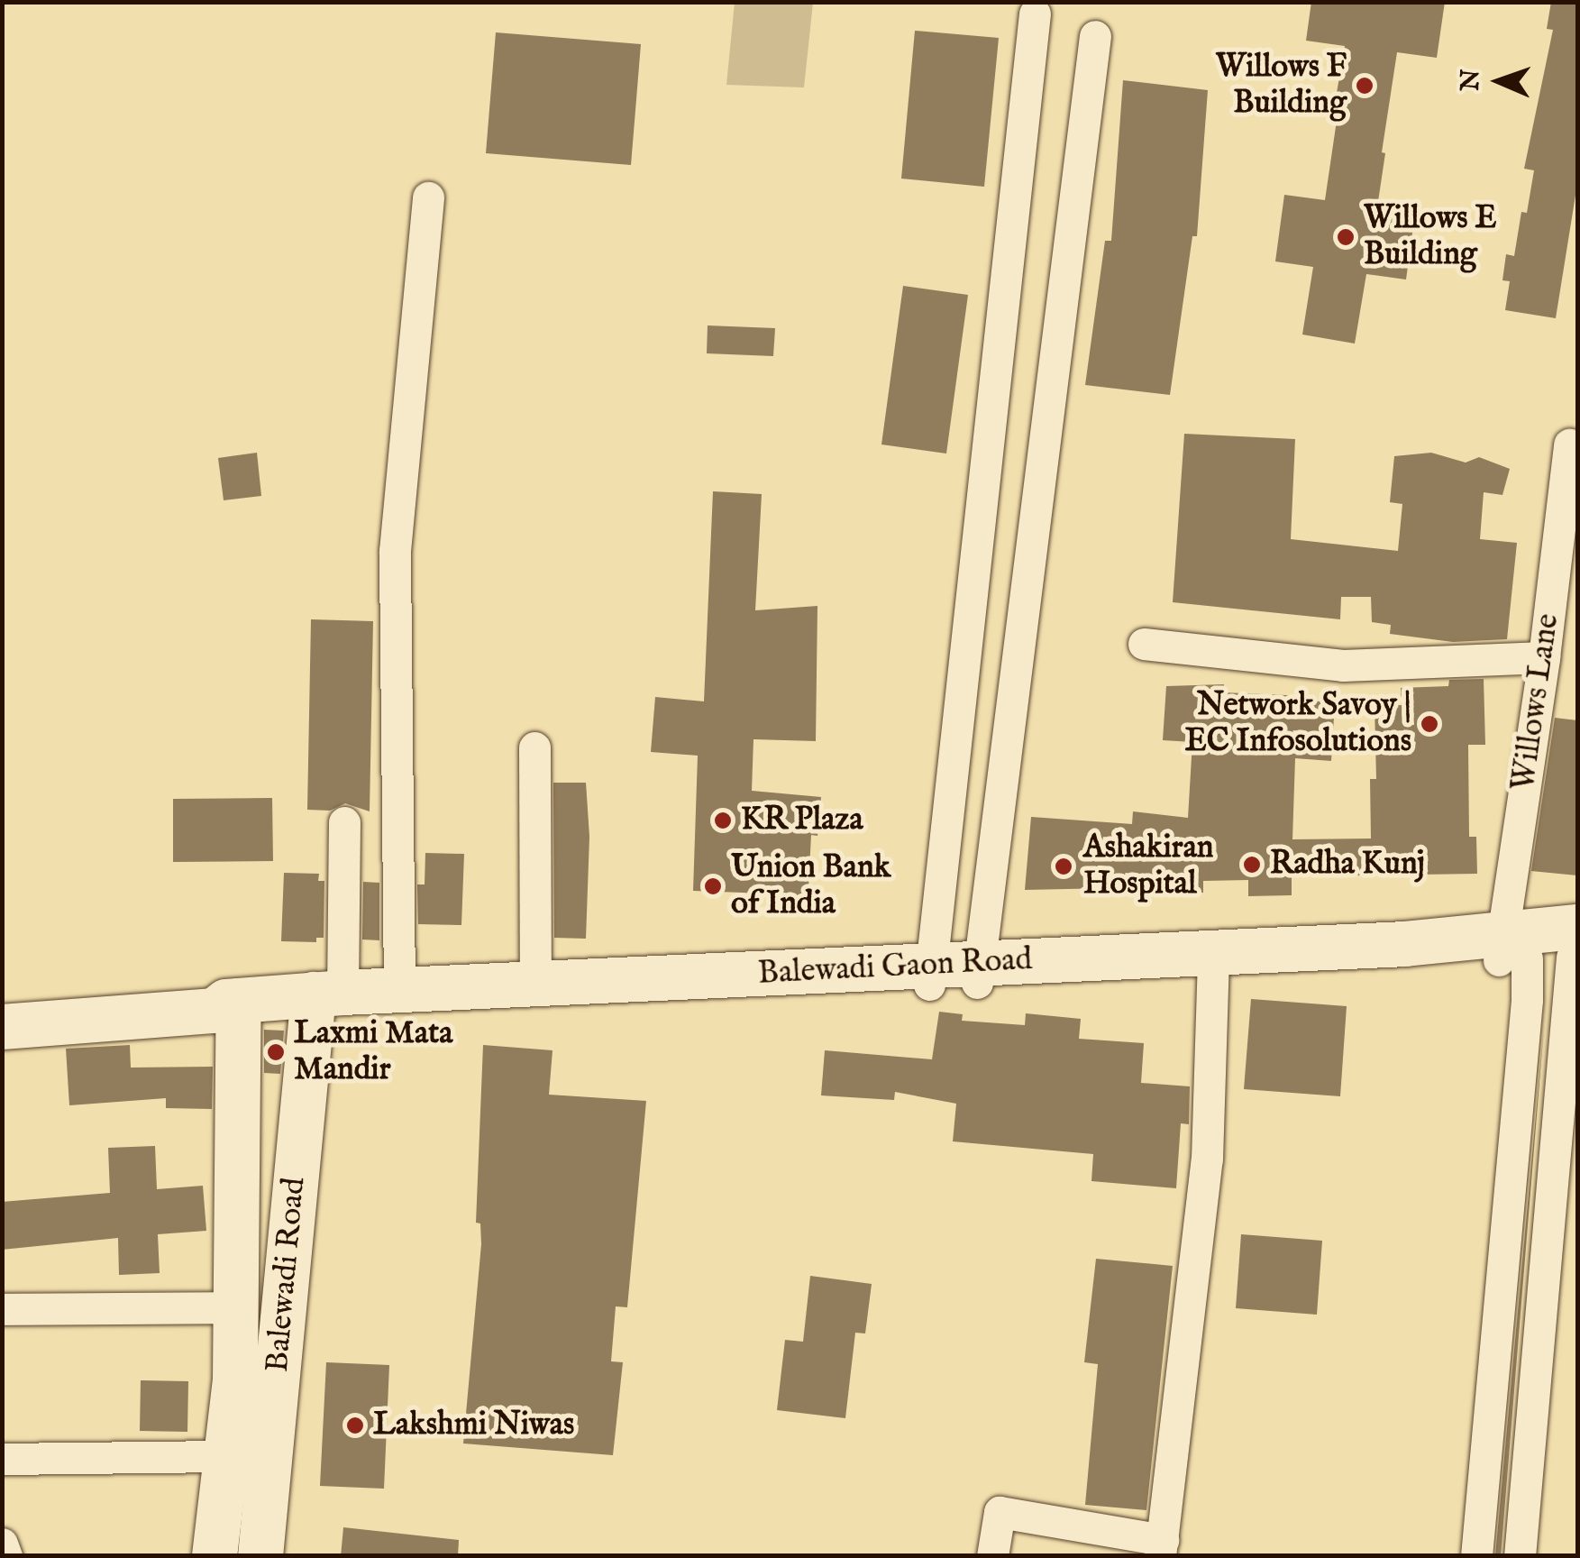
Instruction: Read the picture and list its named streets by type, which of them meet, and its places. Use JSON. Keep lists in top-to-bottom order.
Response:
{
  "streets": {
    "main road": ["Balewadi Gaon Road", "Balewadi Road"],
    "street": ["Willows Lane"]
  },
  "crossings": [
    ["Willows Lane", "Balewadi Gaon Road"],
    ["Balewadi Gaon Road", "Balewadi Road"]
  ],
  "places": [
    "Willows F Building",
    "Willows E Building",
    "Network Savoy | EC Infosolutions",
    "KR Plaza",
    "Radha Kunj",
    "Ashakiran Hospital",
    "Union Bank of India",
    "Laxmi Mata Mandir",
    "Lakshmi Niwas"
  ],
  "north": "left"
}
